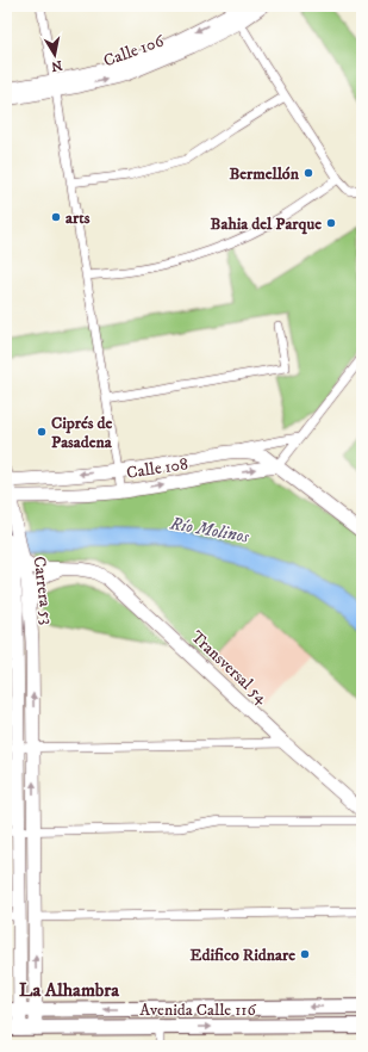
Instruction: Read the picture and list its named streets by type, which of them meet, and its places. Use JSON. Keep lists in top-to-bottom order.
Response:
{
  "streets": {
    "main road": ["Avenida Calle 116"],
    "street": [
      "Calle 106",
      "Calle 108",
      "Carrera 53",
      "Transversal 54"
    ]
  },
  "crossings": [
    ["Calle 108", "Carrera 53"],
    ["Carrera 53", "Transversal 54"],
    ["Carrera 53", "Avenida Calle 116"]
  ],
  "districts": ["La Alhambra"],
  "water": ["Río Molinos"],
  "places": [
    "Bermellón",
    "arts",
    "Bahia del Parque",
    "Ciprés de Pasadena",
    "Edifico Ridnare"
  ],
  "north": "bottom"
}
